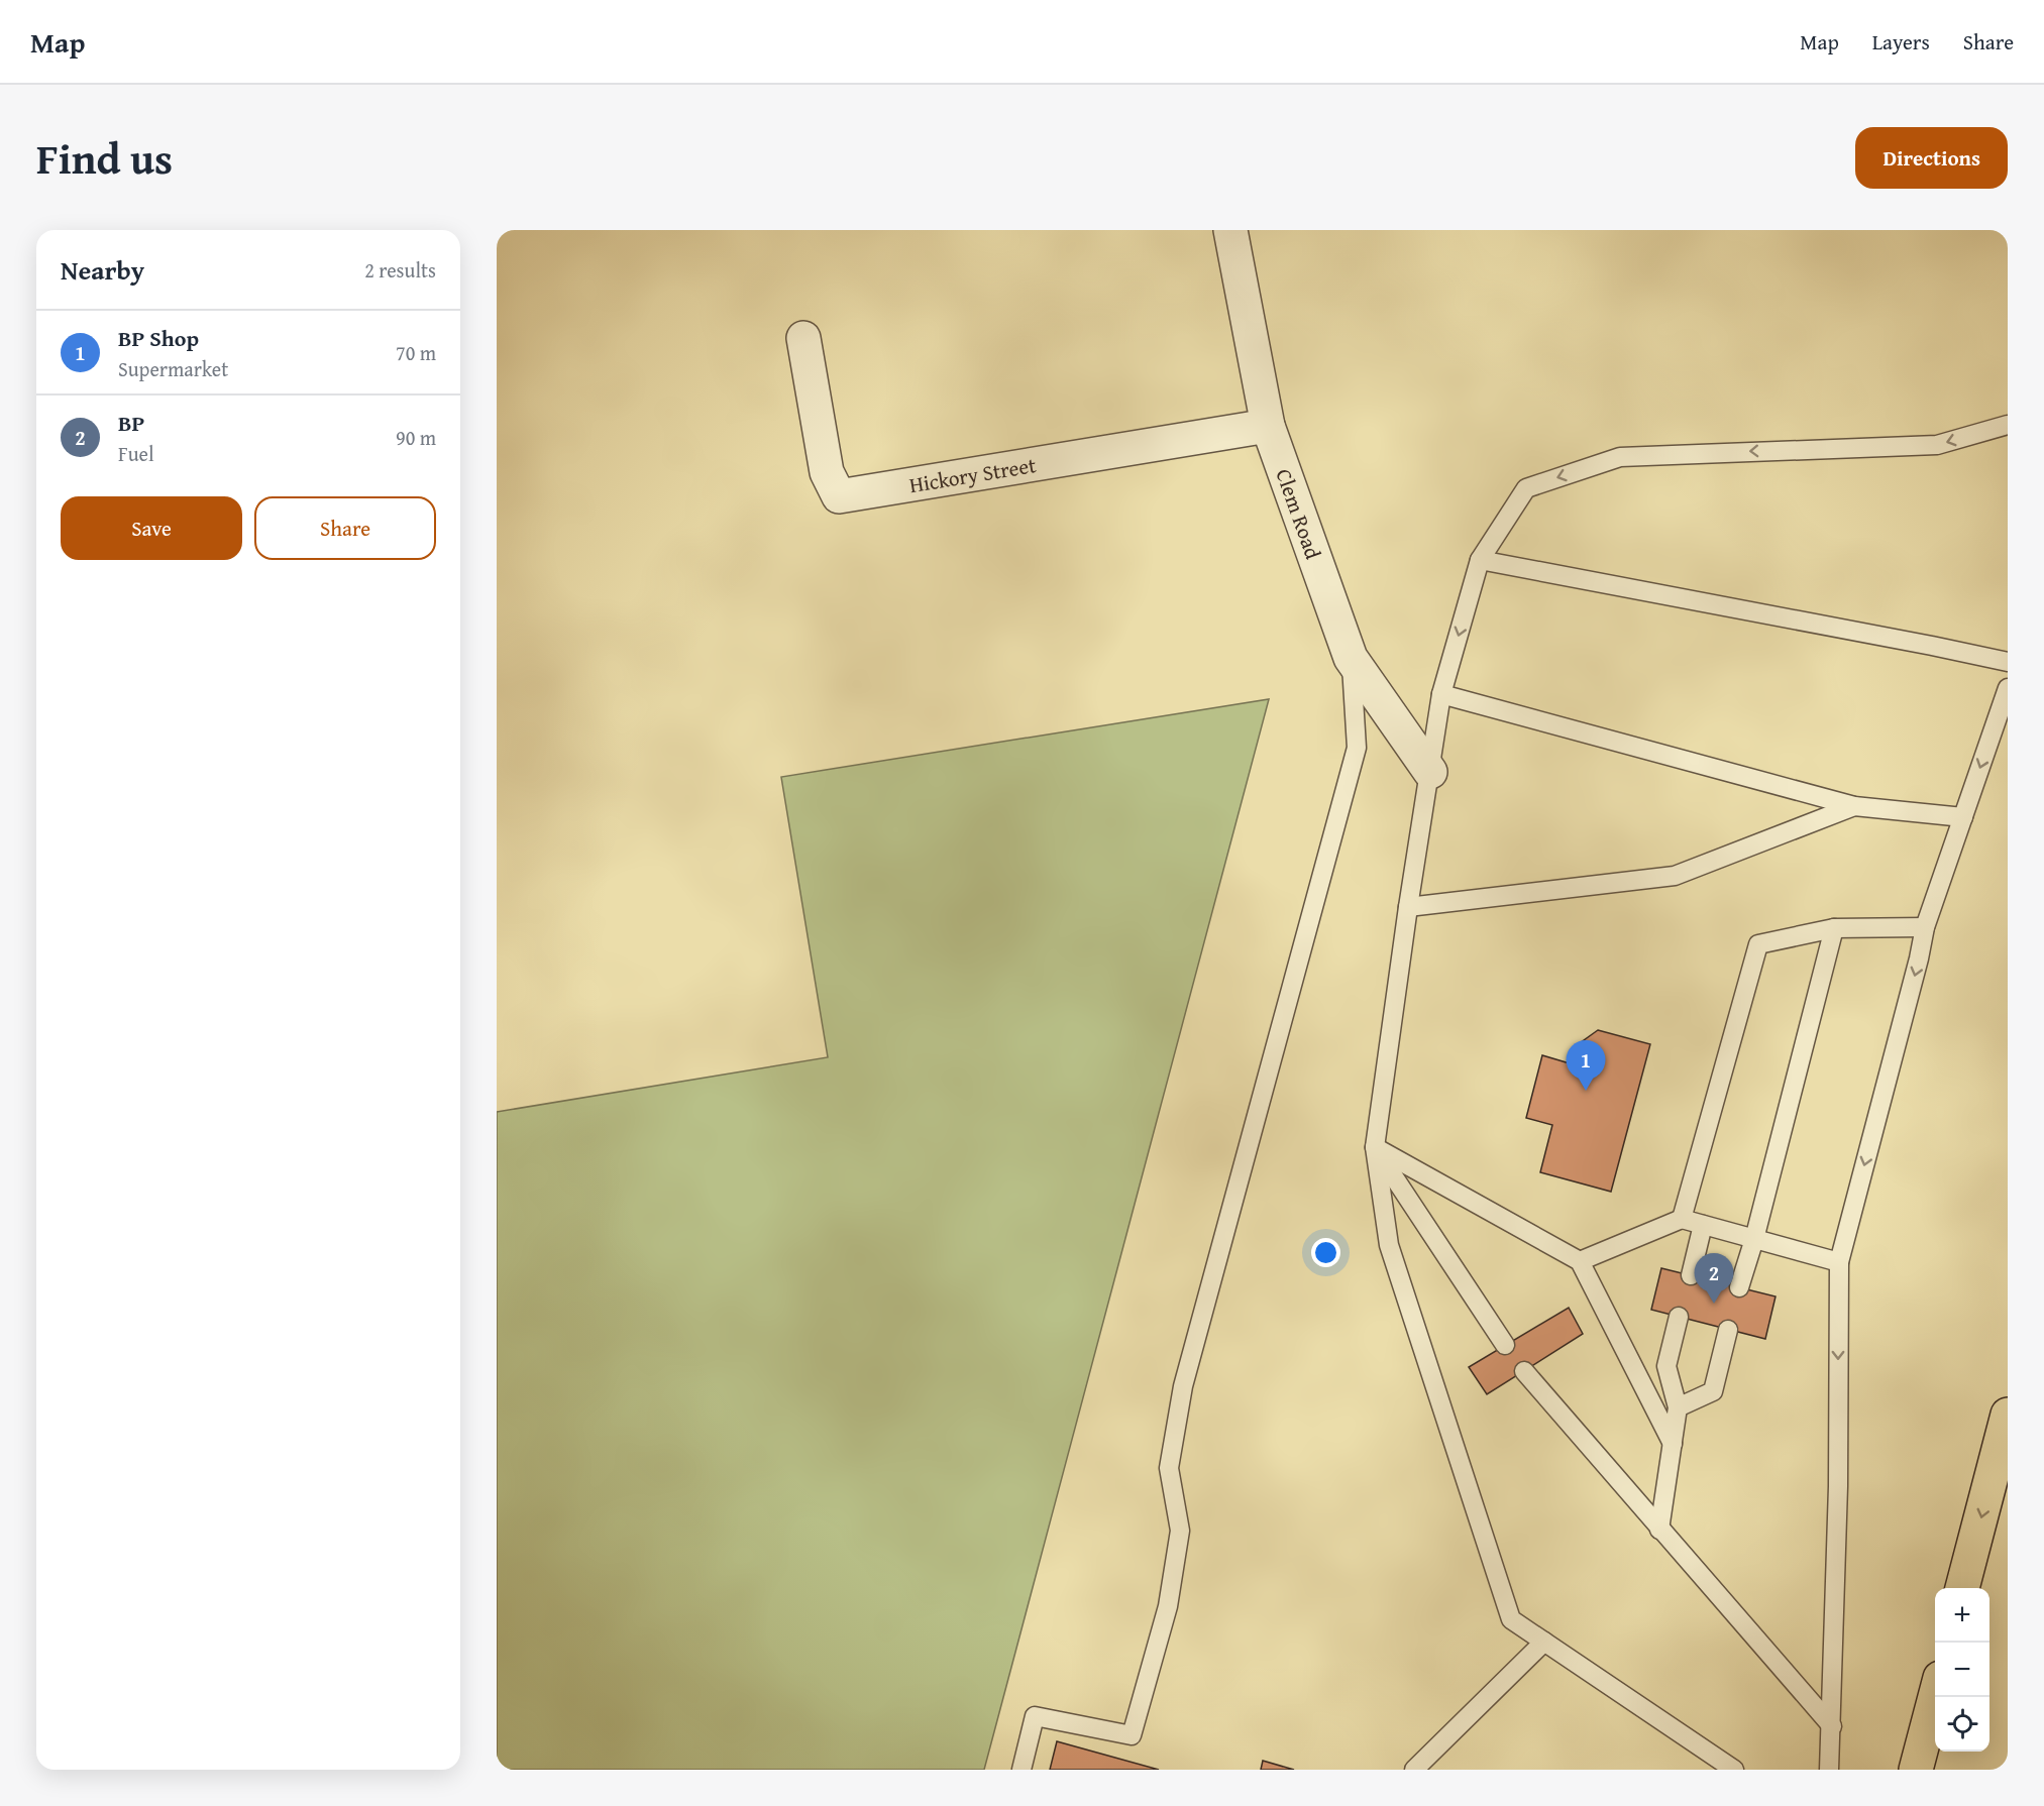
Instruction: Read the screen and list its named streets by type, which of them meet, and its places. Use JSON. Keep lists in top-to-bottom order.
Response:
{
  "streets": {
    "street": ["Hickory Street", "Clem Road"]
  },
  "crossings": [
    ["Hickory Street", "Clem Road"]
  ],
  "page": {
    "header": "Map",
    "nav": ["Map", "Layers", "Share"],
    "title": "Find us",
    "buttons": [
      "Directions",
      ["Save", "Share"]
    ],
    "heading": ["Nearby", "2 results"],
    "list": [
      {
        "mark": "1",
        "name": "BP Shop",
        "note": "Supermarket",
        "value": "70 m"
      },
      {
        "mark": "2",
        "name": "BP",
        "note": "Fuel",
        "value": "90 m"
      }
    ],
    "pins": ["1", "2"],
    "map_buttons": ["+", "−"]
  }
}
